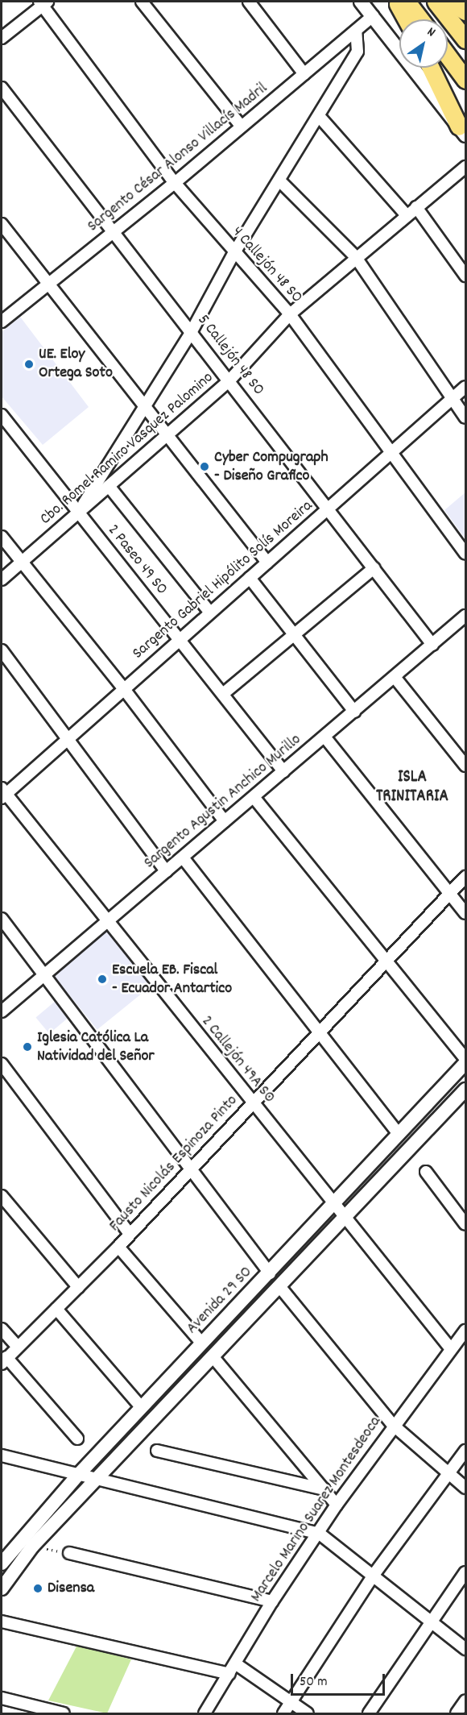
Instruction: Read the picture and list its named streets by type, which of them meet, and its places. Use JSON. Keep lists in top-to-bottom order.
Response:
{
  "streets": {
    "street": [
      "Sargento César Alonso Villacís Madril",
      "4 Callejón 48 SO",
      "5 Callejón 48 SO",
      "Cbo. Romel Ramiro Vasquez Palomino",
      "2 Paseo 49 SO",
      "Sargento Gabriel Hipólito Solís Moreira",
      "Sargento Agustin Anchico Murillo",
      "2 Callejón 49A SO",
      "Fausto Nicolás Espinoza Pinto",
      "Avenida 29 SO",
      "Marcelo Marino Suarez Montesdeoca"
    ]
  },
  "crossings": [
    ["Sargento César Alonso Villacís Madril", "4 Callejón 48 SO"],
    ["Sargento César Alonso Villacís Madril", "5 Callejón 48 SO"],
    ["4 Callejón 48 SO", "Cbo. Romel Ramiro Vasquez Palomino"],
    ["4 Callejón 48 SO", "Sargento Gabriel Hipólito Solís Moreira"],
    ["5 Callejón 48 SO", "Cbo. Romel Ramiro Vasquez Palomino"],
    ["5 Callejón 48 SO", "Sargento Gabriel Hipólito Solís Moreira"],
    ["5 Callejón 48 SO", "Sargento Agustin Anchico Murillo"],
    ["Cbo. Romel Ramiro Vasquez Palomino", "2 Paseo 49 SO"],
    ["2 Paseo 49 SO", "Sargento Gabriel Hipólito Solís Moreira"],
    ["2 Paseo 49 SO", "Sargento Agustin Anchico Murillo"],
    ["Sargento Gabriel Hipólito Solís Moreira", "2 Callejón 49A SO"],
    ["Sargento Agustin Anchico Murillo", "2 Callejón 49A SO"],
    ["2 Callejón 49A SO", "Fausto Nicolás Espinoza Pinto"],
    ["2 Callejón 49A SO", "Avenida 29 SO"],
    ["2 Callejón 49A SO", "Marcelo Marino Suarez Montesdeoca"]
  ],
  "districts": ["ISLA TRINITARIA"],
  "places": [
    "UE. Eloy Ortega Soto",
    "Cyber Compugraph - Diseño Grafico",
    "Escuela EB. Fiscal - Ecuador Antartico",
    "Iglesia Católica La Natividad del Señor",
    "Disensa"
  ],
  "scale_bar": "50 m",
  "north": "top right"
}
